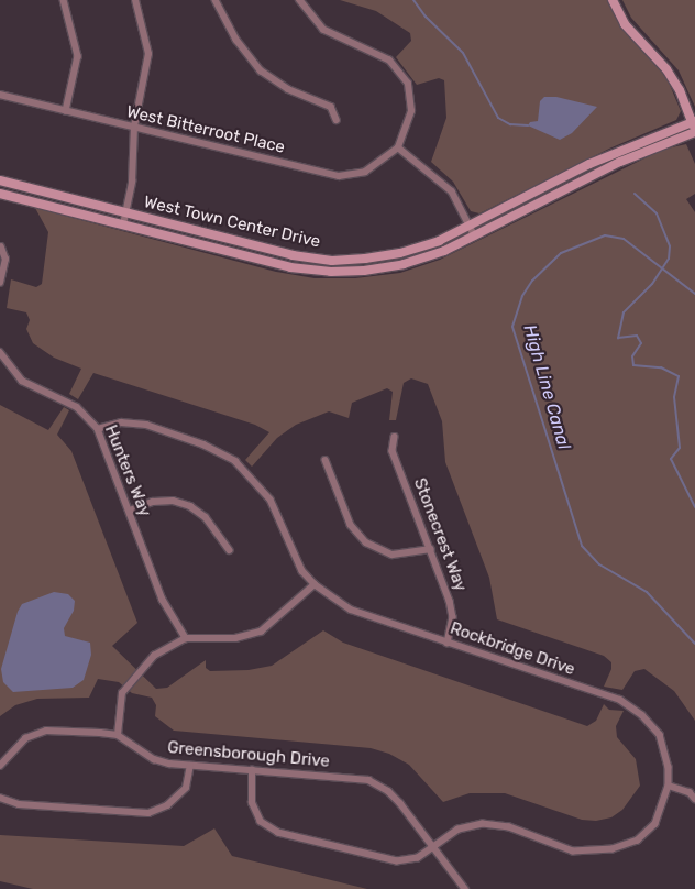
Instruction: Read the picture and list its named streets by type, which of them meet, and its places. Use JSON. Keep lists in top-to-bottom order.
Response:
{
  "streets": {
    "street": [
      "West Bitterroot Place",
      "West Town Center Drive",
      "Hunters Way",
      "Stonecrest Way",
      "Rockbridge Drive",
      "Greensborough Drive"
    ]
  },
  "crossings": [
    ["Hunters Way", "Rockbridge Drive"],
    ["Stonecrest Way", "Rockbridge Drive"],
    ["Rockbridge Drive", "Greensborough Drive"]
  ],
  "water": ["High Line Canal"]
}
